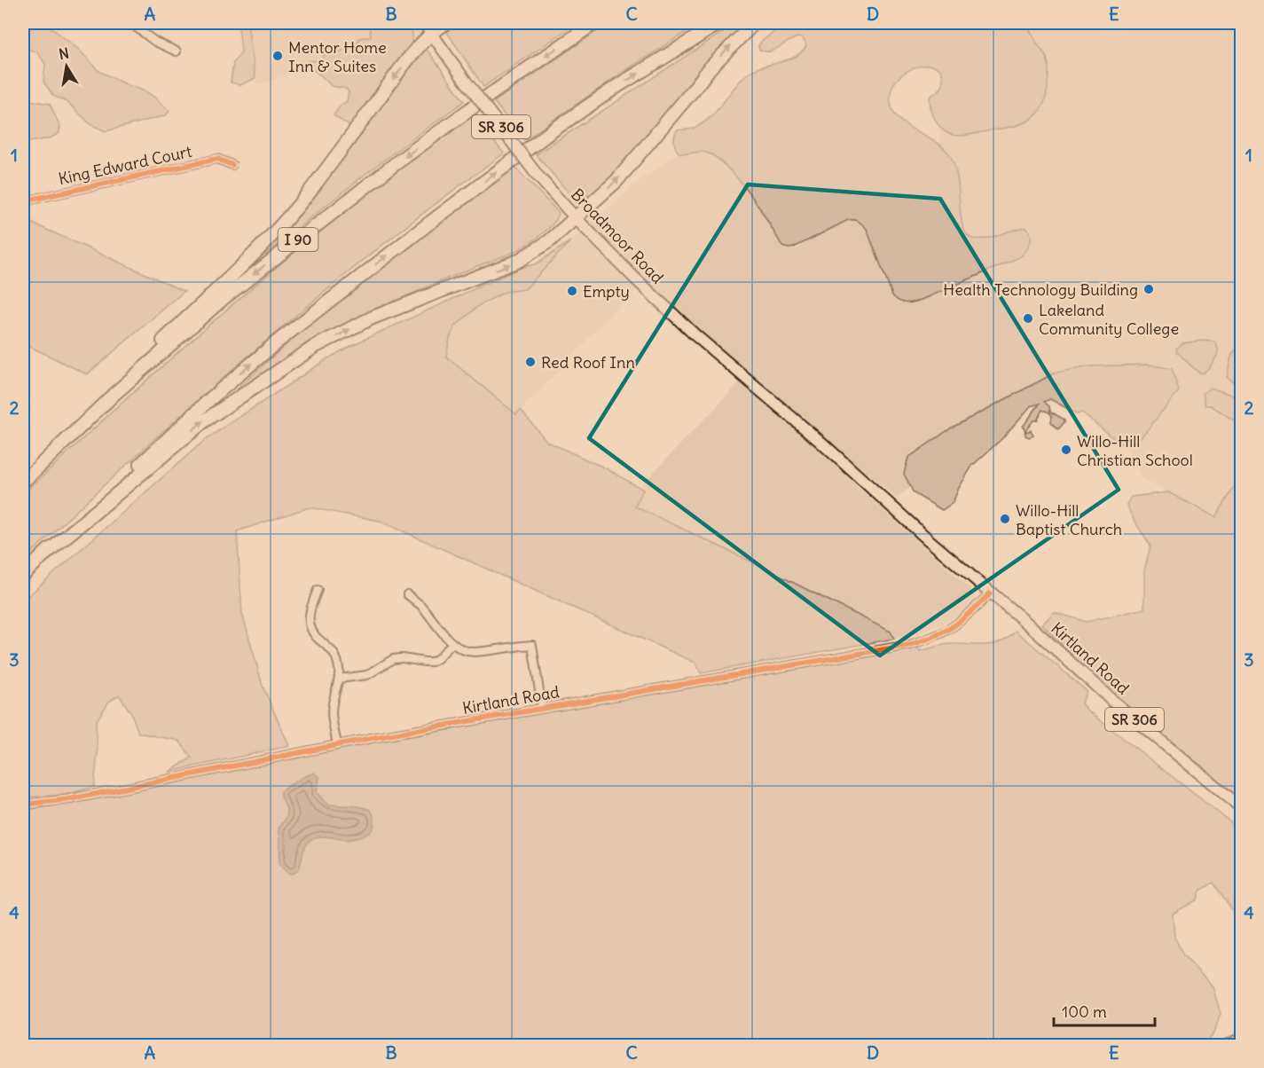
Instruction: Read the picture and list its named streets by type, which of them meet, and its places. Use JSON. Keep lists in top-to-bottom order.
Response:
{
  "streets": {
    "highway": ["I 90"],
    "main road": ["SR 306", "Broadmoor Road", "Kirtland Road"],
    "street": ["King Edward Court"]
  },
  "crossings": [
    ["Broadmoor Road", "Kirtland Road"]
  ],
  "places": [
    "Mentor Home Inn & Suites",
    "Health Technology Building",
    "Empty",
    "Lakeland Community College",
    "Red Roof Inn",
    "Willo-Hill Christian School",
    "Willo-Hill Baptist Church"
  ],
  "scale_bar": "100 m",
  "north": "top",
  "grid": {
    "columns": [
      "A",
      "B",
      "C",
      "D",
      "E"
    ],
    "rows": [
      "1",
      "2",
      "3",
      "4"
    ]
  }
}
